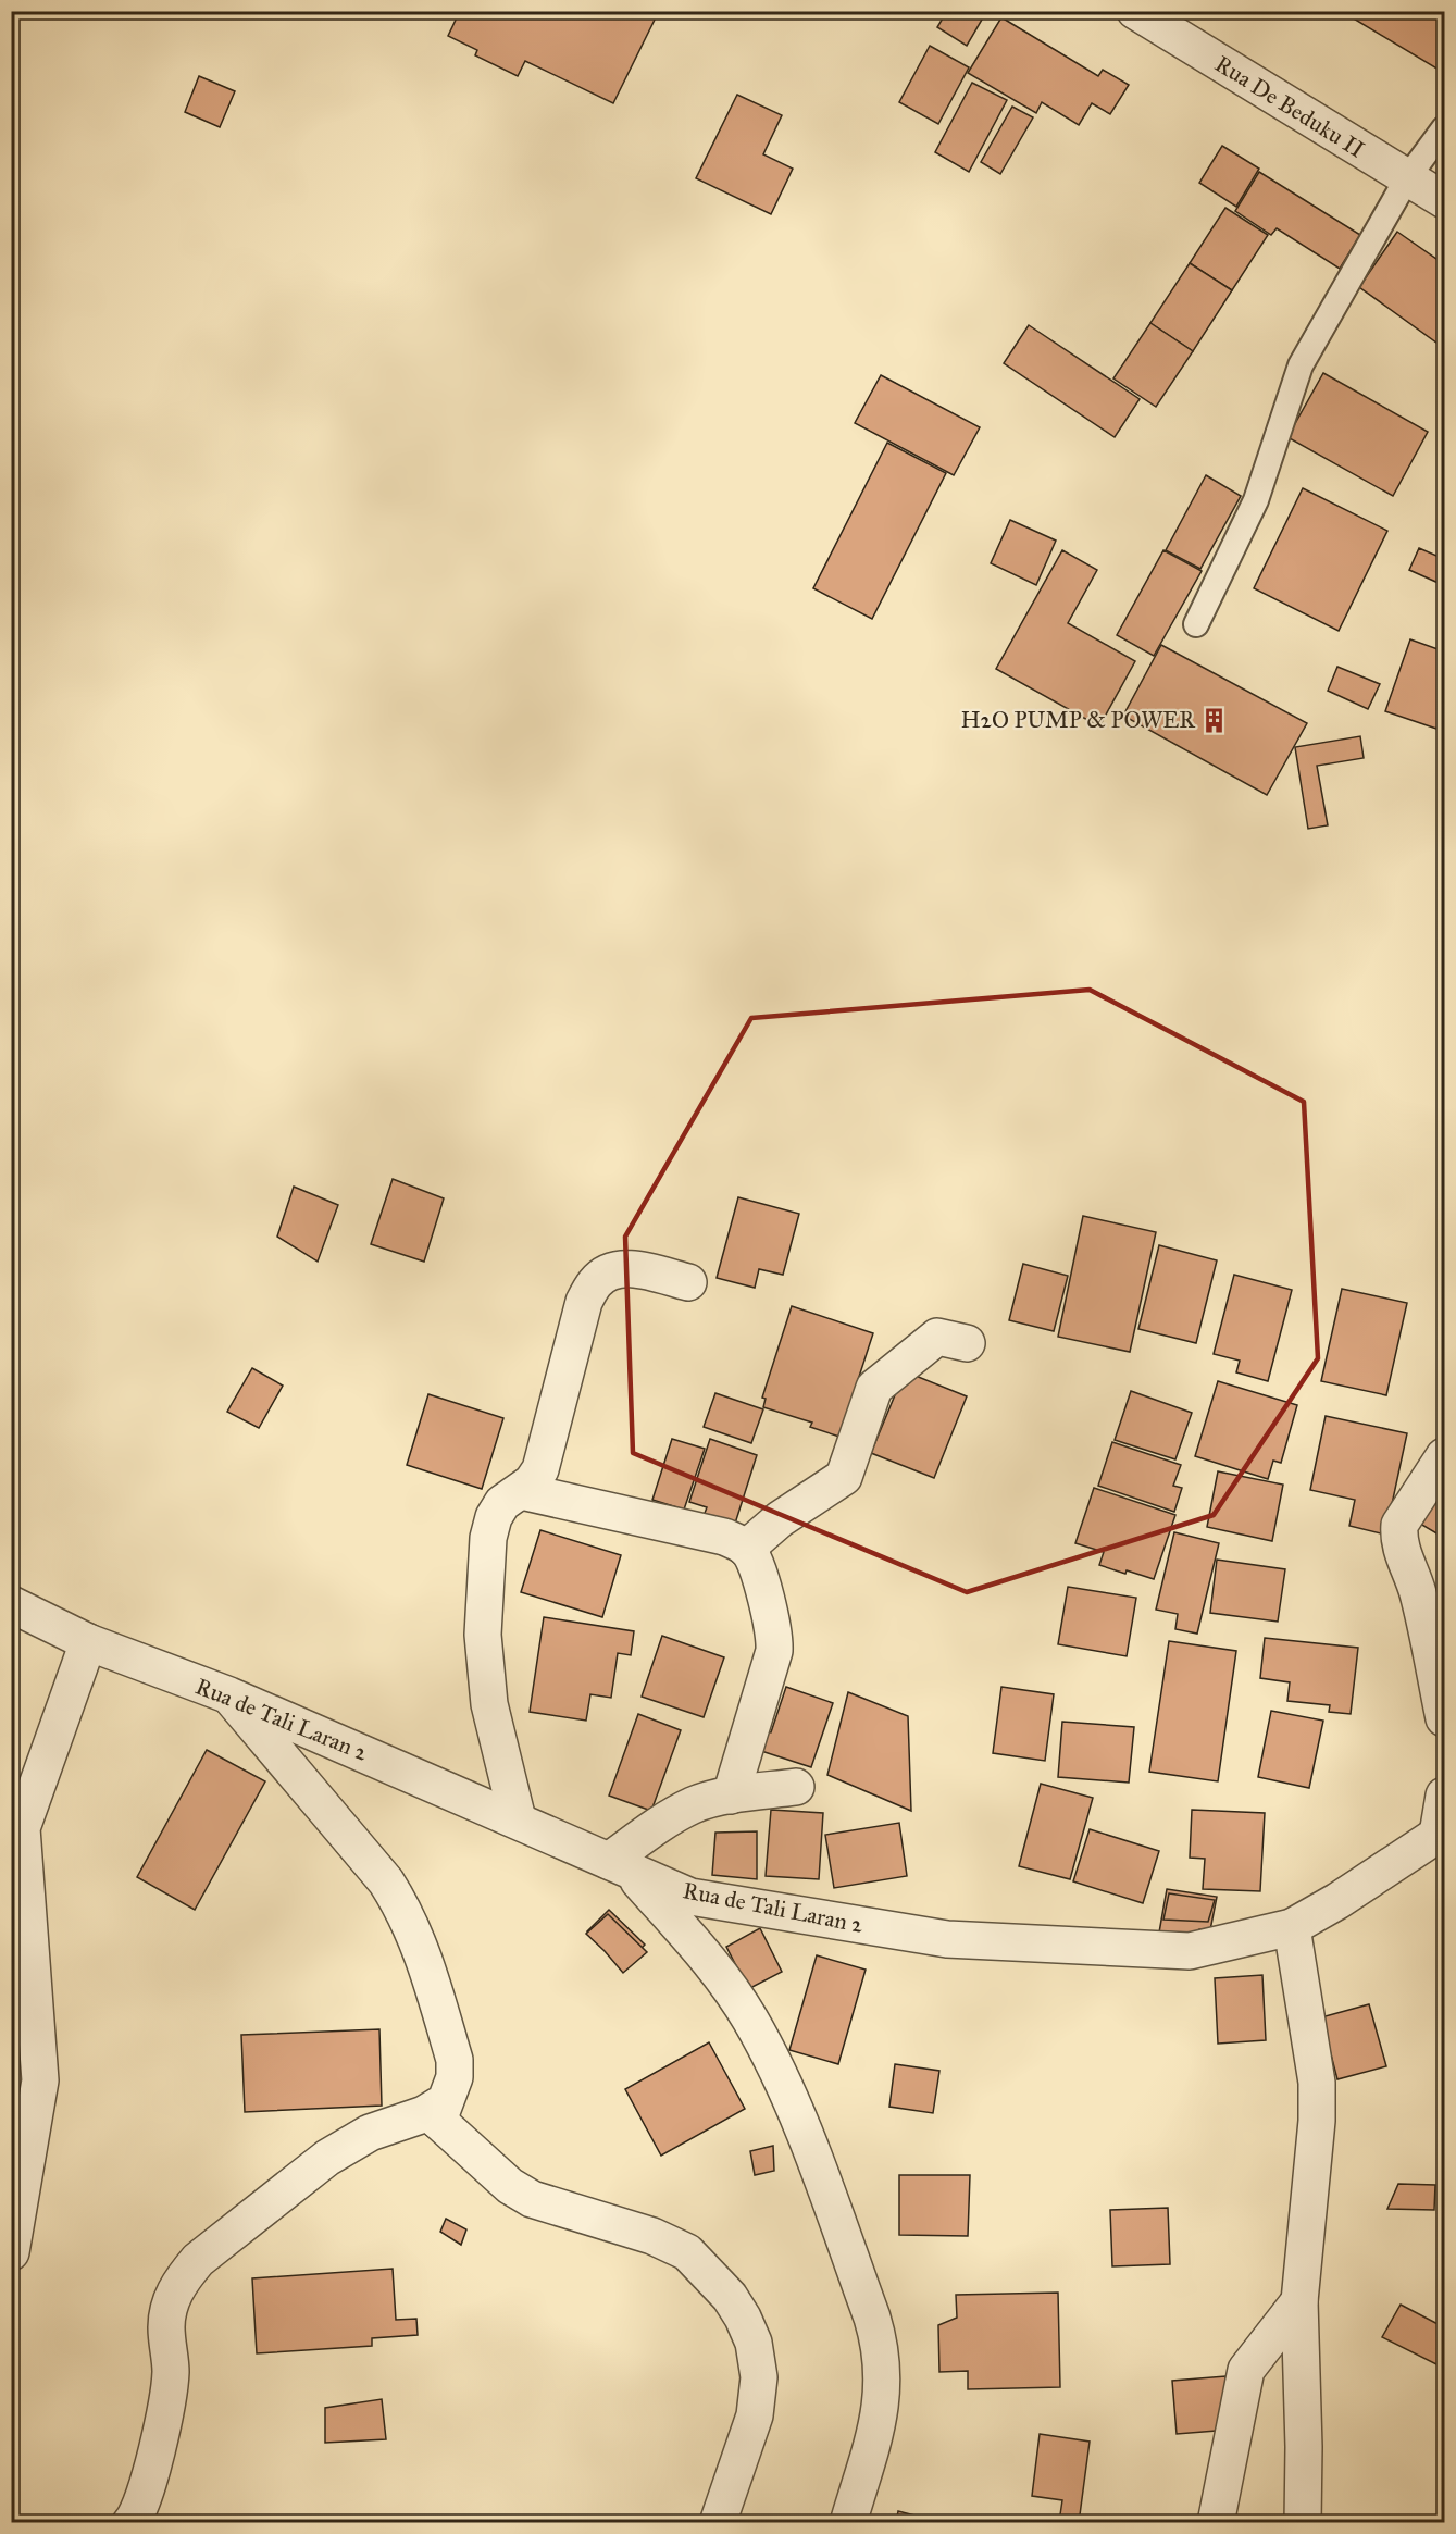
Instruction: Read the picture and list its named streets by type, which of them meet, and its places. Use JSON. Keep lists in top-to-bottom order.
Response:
{
  "streets": {
    "street": ["Rua De Beduku II", "Rua de Tali Laran 2"]
  },
  "places": {
    "building": ["H2O PUMP & POWER"]
  }
}
